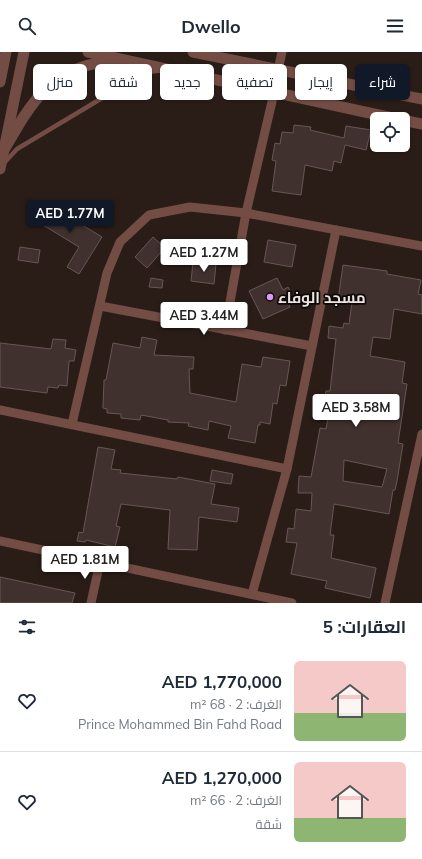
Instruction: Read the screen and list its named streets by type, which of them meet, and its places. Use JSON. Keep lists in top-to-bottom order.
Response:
{
  "places": ["مسجد الوفاء"],
  "page": {
    "header": "Dwello",
    "chip": [
      "شراء",
      "إيجار",
      "تصفية",
      "جديد",
      "شقة",
      "منزل"
    ],
    "price": [
      "AED 1.77M",
      "AED 1.27M",
      "AED 3.44M",
      "AED 3.58M",
      "AED 1.81M"
    ],
    "heading": "العقارات: 5",
    "list": [
      {
        "name": "AED 1,770,000",
        "note": "الغرف: 2 · 68 m² · Prince Mohammed Bin Fahd Road"
      },
      {
        "name": "AED 1,270,000",
        "note": "الغرف: 2 · 66 m² · شقة"
      }
    ]
  }
}
